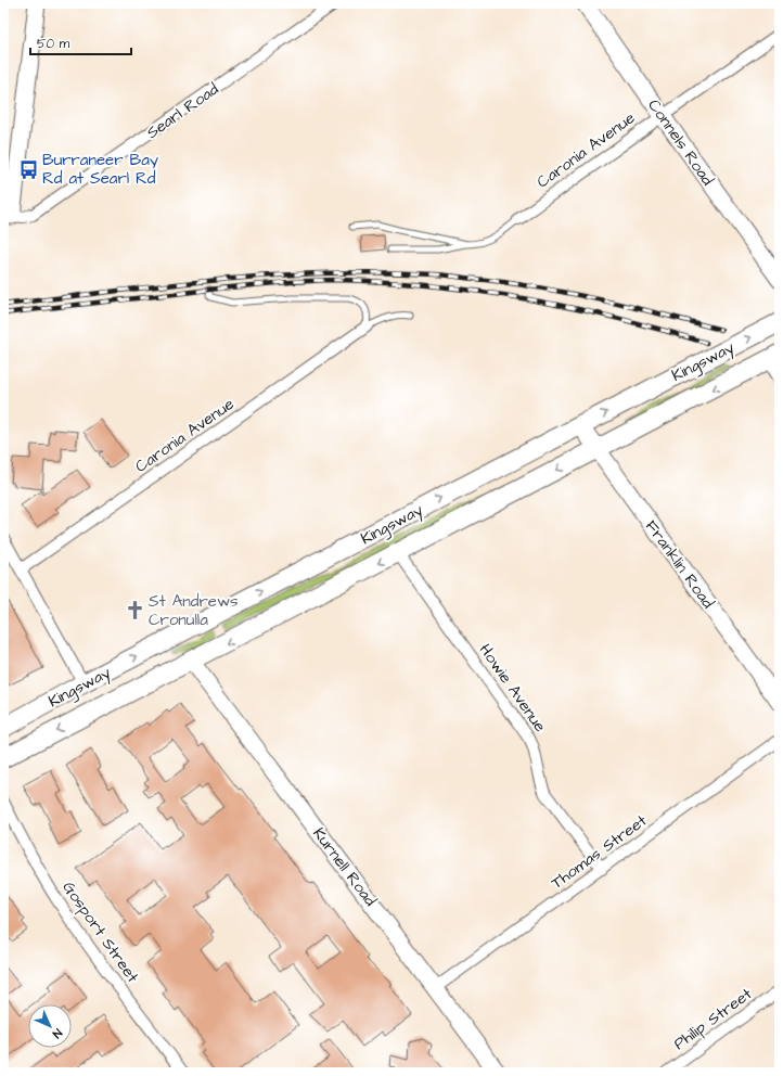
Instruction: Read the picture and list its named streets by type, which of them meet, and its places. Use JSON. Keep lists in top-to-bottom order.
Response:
{
  "streets": {
    "main road": ["Kingsway"],
    "street": [
      "Searl Road",
      "Connels Road",
      "Caronia Avenue",
      "Franklin Road",
      "Howie Avenue",
      "Thomas Street",
      "Kurnell Road",
      "Gosport Street",
      "Philip Street"
    ]
  },
  "crossings": [
    ["Connels Road", "Caronia Avenue"],
    ["Kingsway", "Franklin Road"],
    ["Kingsway", "Howie Avenue"],
    ["Kingsway", "Kurnell Road"],
    ["Howie Avenue", "Thomas Street"],
    ["Thomas Street", "Kurnell Road"]
  ],
  "places": {
    "bus stop": ["Burraneer Bay Rd at Searl Rd"],
    "church": ["St Andrews Cronulla"]
  },
  "scale_bar": "50 m",
  "north": "bottom right"
}
